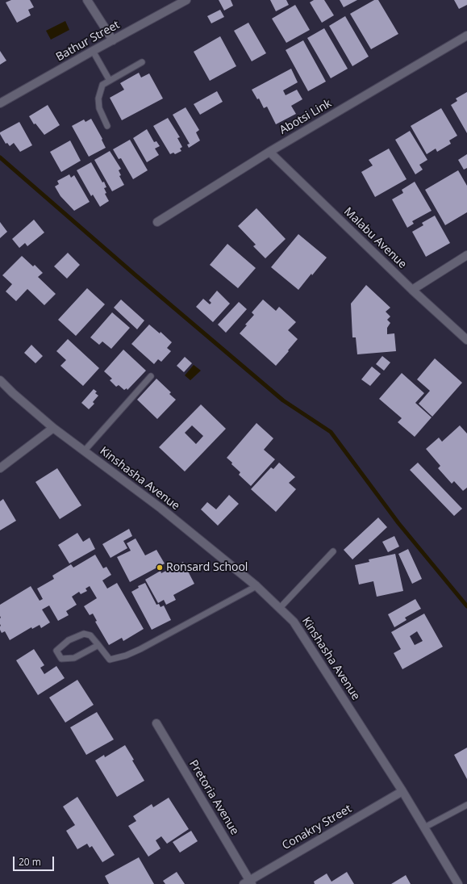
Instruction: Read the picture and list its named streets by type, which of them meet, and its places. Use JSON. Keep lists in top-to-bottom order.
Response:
{
  "streets": {
    "street": [
      "Bathur Street",
      "Abotsi Link",
      "Malabu Avenue",
      "Kinshasha Avenue",
      "Pretoria Avenue",
      "Conakry Street"
    ]
  },
  "crossings": [
    ["Abotsi Link", "Malabu Avenue"],
    ["Kinshasha Avenue", "Conakry Street"],
    ["Pretoria Avenue", "Conakry Street"]
  ],
  "places": ["Ronsard School"],
  "scale_bar": "20 m"
}
